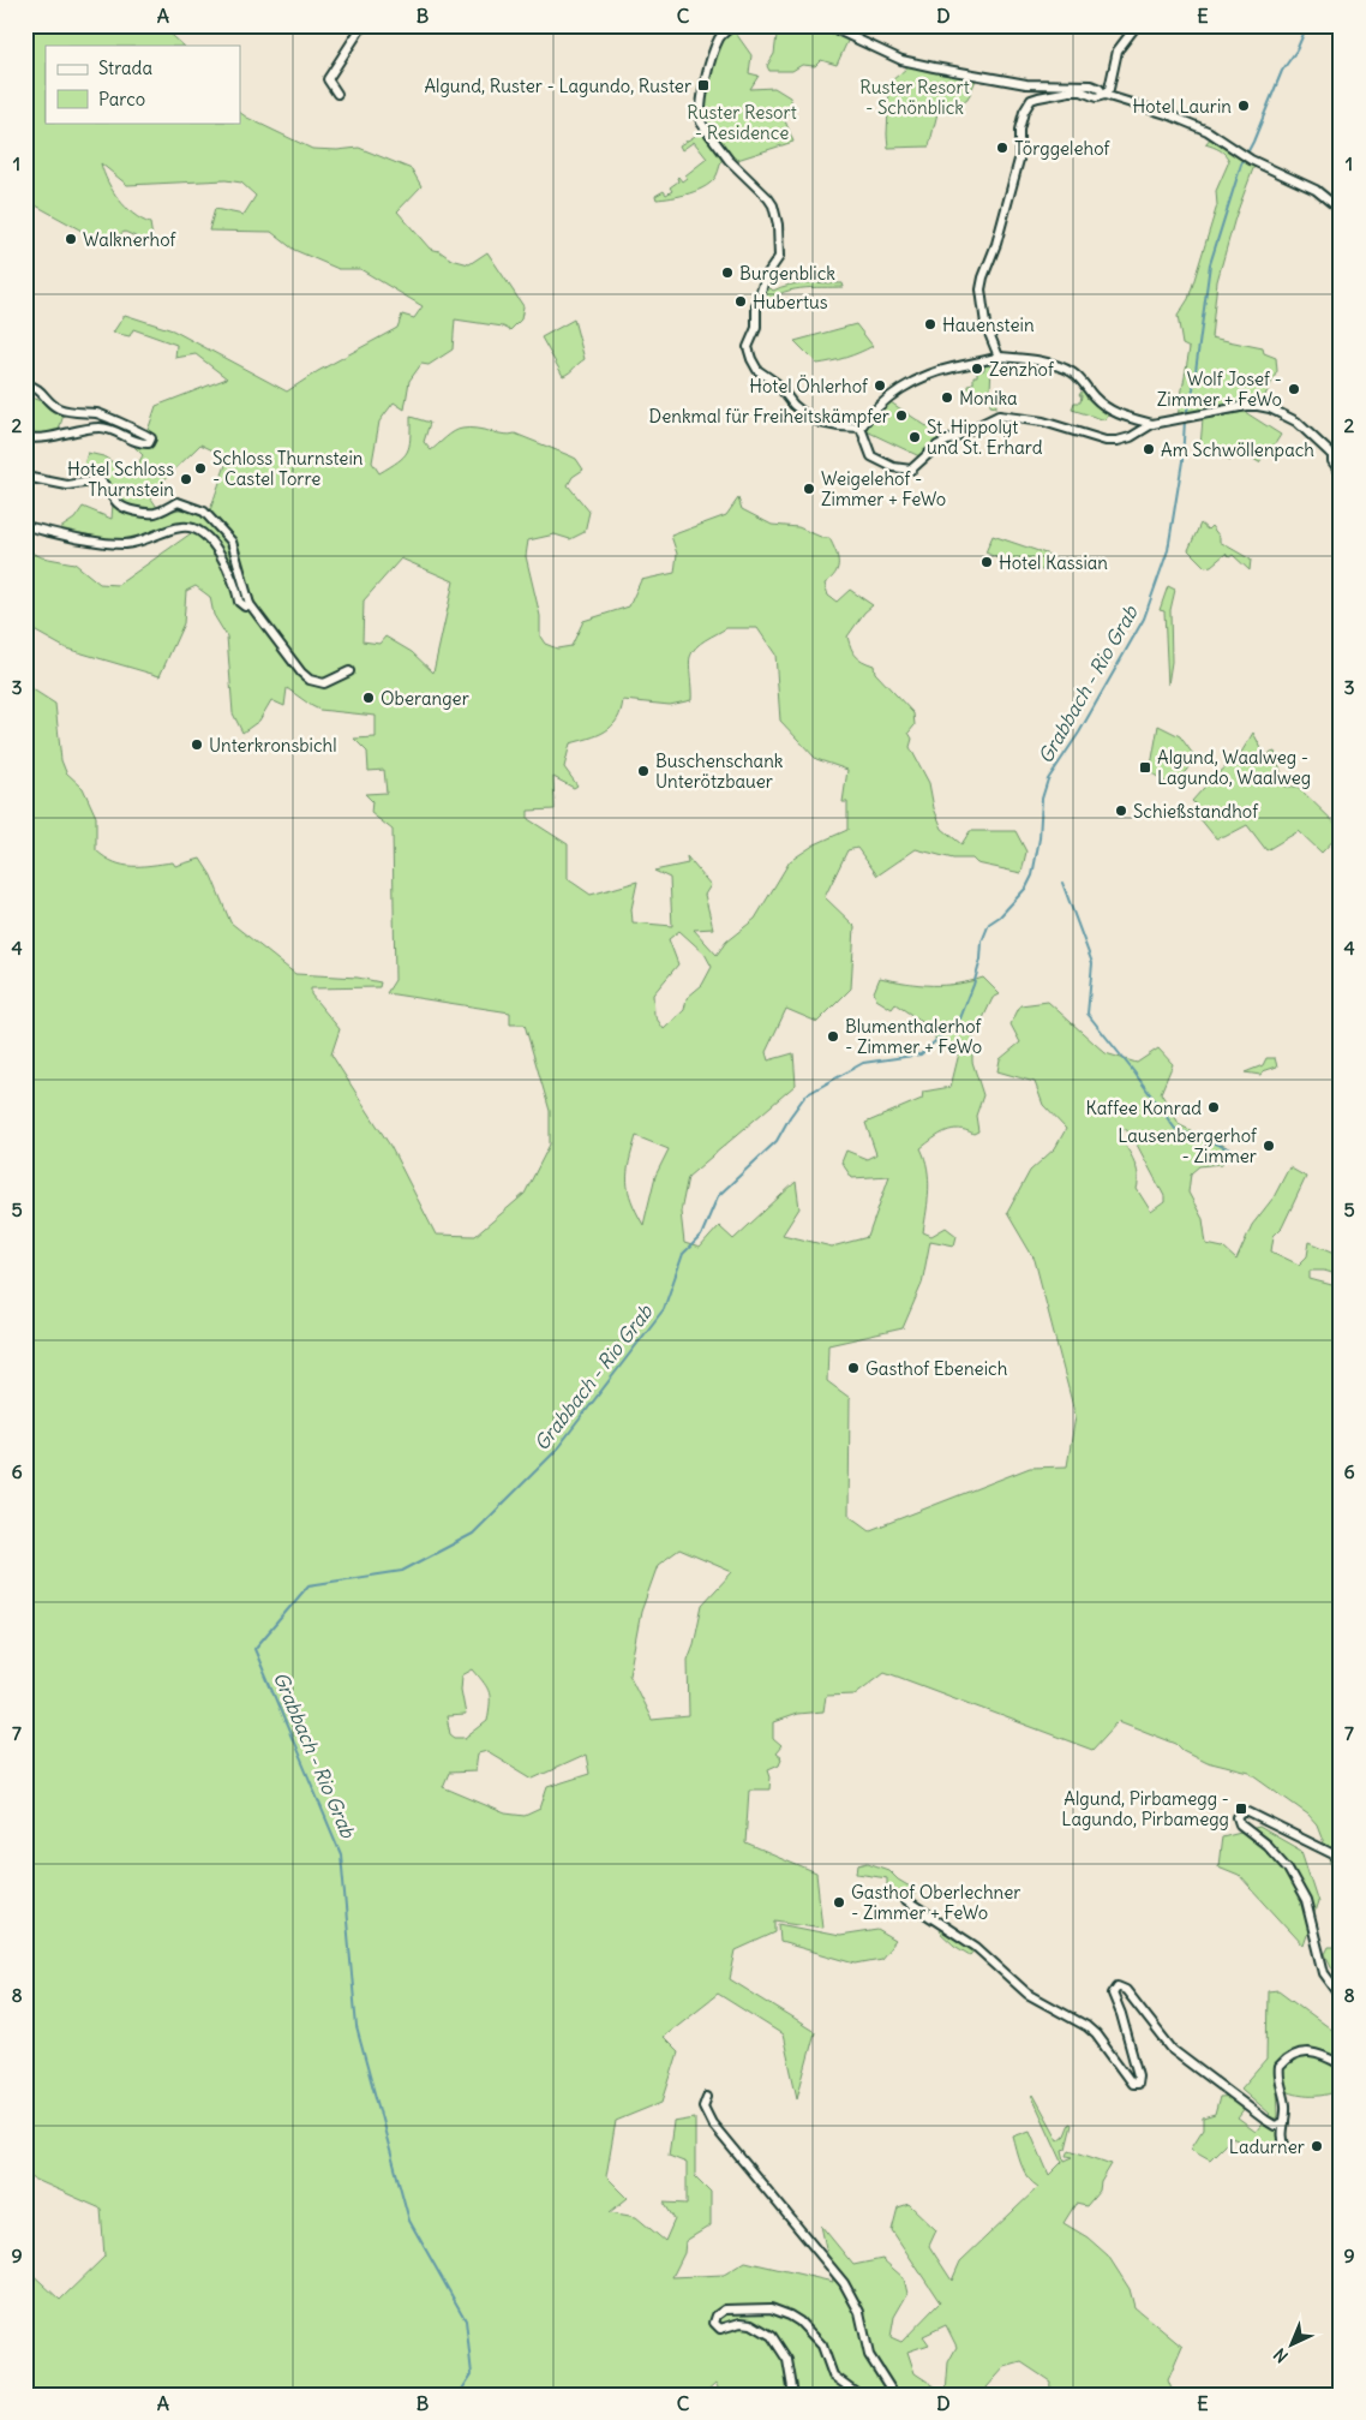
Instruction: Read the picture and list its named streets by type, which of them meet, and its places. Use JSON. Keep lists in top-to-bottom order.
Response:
{
  "water": ["Grabbach - Rio Grab"],
  "parks": ["Ruster Resort - Schönblick", "Ruster Resort - Residence"],
  "places": {
    "transit": ["Algund, Ruster - Lagundo, Ruster", "Algund, Waalweg - Lagundo, Waalweg", "Algund, Pirbamegg - Lagundo, Pirbamegg"],
    "other": [
      "Hotel Laurin",
      "Törggelehof",
      "Walknerhof",
      "Burgenblick",
      "Hubertus",
      "Hauenstein",
      "Zenzhof",
      "Hotel Öhlerhof",
      "Wolf Josef - Zimmer + FeWo",
      "Monika",
      "Denkmal für Freiheitskämpfer",
      "St. Hippolyt und St. Erhard",
      "Am Schwöllenpach",
      "Schloss Thurnstein - Castel Torre",
      "Hotel Schloss Thurnstein",
      "Weigelehof - Zimmer + FeWo",
      "Hotel Kassian",
      "Oberanger",
      "Unterkronsbichl",
      "Buschenschank Unterötzbauer",
      "Schießstandhof",
      "Blumenthalerhof - Zimmer + FeWo",
      "Kaffee Konrad",
      "Lausenbergerhof - Zimmer",
      "Gasthof Ebeneich",
      "Gasthof Oberlechner - Zimmer + FeWo",
      "Ladurner"
    ]
  },
  "legend": ["Strada", "Parco"],
  "north": "bottom left",
  "grid": {
    "columns": [
      "A",
      "B",
      "C",
      "D",
      "E"
    ],
    "rows": [
      "1",
      "2",
      "3",
      "4",
      "5",
      "6",
      "7",
      "8",
      "9"
    ]
  }
}
